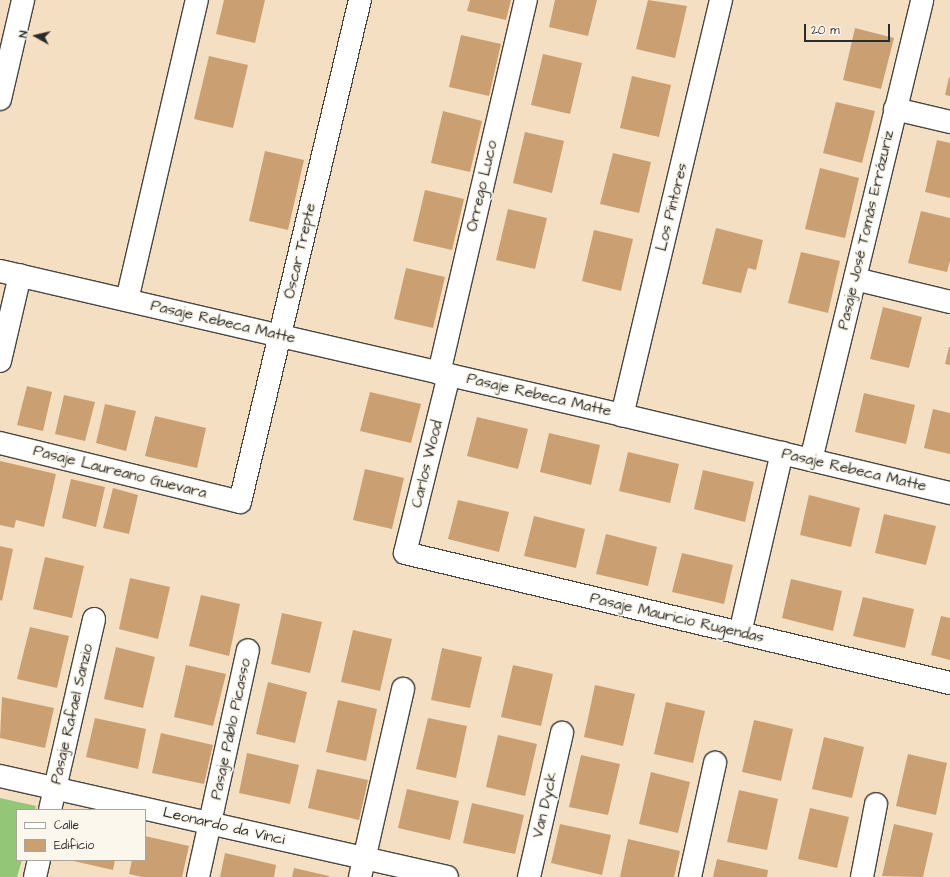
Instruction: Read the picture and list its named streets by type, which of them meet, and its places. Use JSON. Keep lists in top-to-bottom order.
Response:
{
  "streets": {
    "street": [
      "Orrego Luco",
      "Los Pintores",
      "Pasaje José Tomás Errázuriz",
      "Óscar Trepte",
      "Pasaje Rebeca Matte",
      "Carlos Wood",
      "Pasaje Laureano Guevara",
      "Pasaje Mauricio Rugendas",
      "Pasaje Rafael Sanzio",
      "Pasaje Pablo Picasso",
      "Van Dyck",
      "Leonardo da Vinci"
    ]
  },
  "crossings": [
    ["Orrego Luco", "Pasaje Rebeca Matte"],
    ["Orrego Luco", "Carlos Wood"],
    ["Los Pintores", "Pasaje Rebeca Matte"],
    ["Pasaje José Tomás Errázuriz", "Pasaje Rebeca Matte"],
    ["Óscar Trepte", "Pasaje Rebeca Matte"],
    ["Óscar Trepte", "Pasaje Laureano Guevara"],
    ["Pasaje Rebeca Matte", "Carlos Wood"],
    ["Carlos Wood", "Pasaje Mauricio Rugendas"],
    ["Pasaje Rafael Sanzio", "Leonardo da Vinci"],
    ["Pasaje Pablo Picasso", "Leonardo da Vinci"]
  ],
  "legend": ["Calle", "Edificio"],
  "scale_bar": "20 m",
  "north": "left"
}
